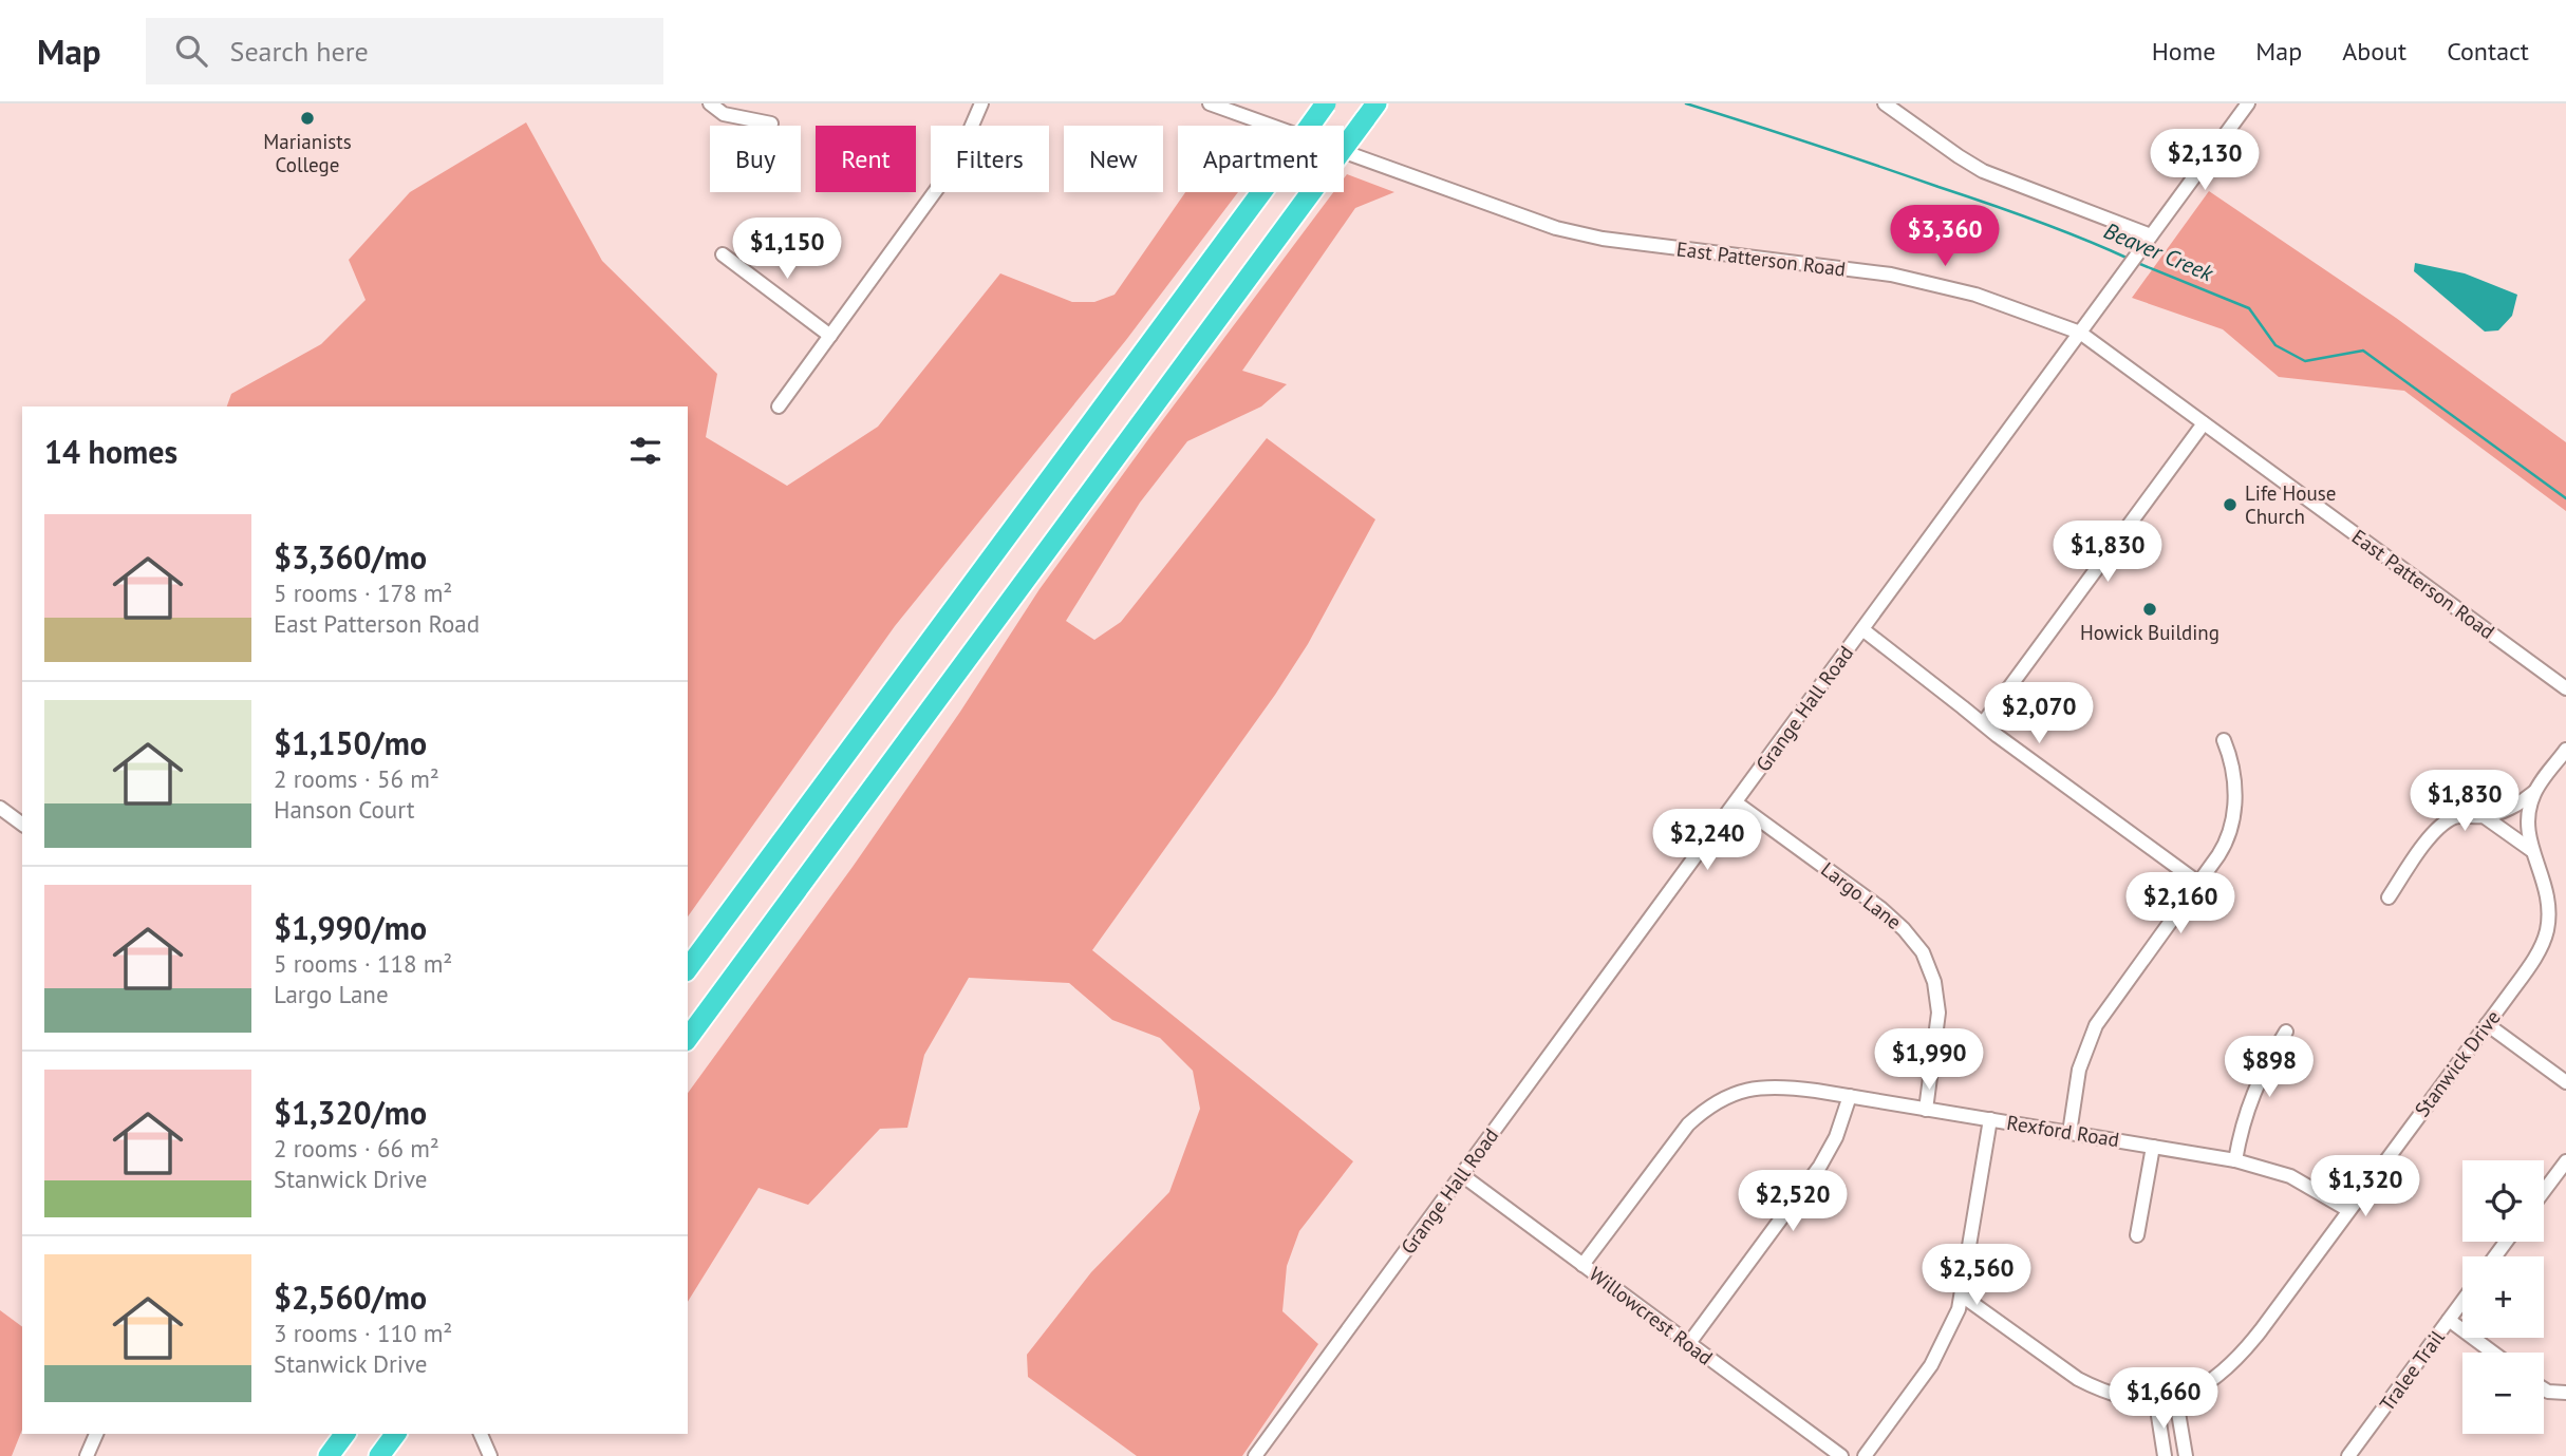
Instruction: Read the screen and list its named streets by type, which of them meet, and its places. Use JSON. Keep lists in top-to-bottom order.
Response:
{
  "streets": {
    "street": [
      "East Patterson Road",
      "Grange Hall Road",
      "Largo Lane",
      "Stanwick Drive",
      "Rexford Road",
      "Willowcrest Road",
      "Tralee Trail"
    ]
  },
  "crossings": [
    ["East Patterson Road", "Grange Hall Road"],
    ["Grange Hall Road", "Largo Lane"],
    ["Grange Hall Road", "Willowcrest Road"],
    ["Largo Lane", "Rexford Road"],
    ["Stanwick Drive", "Rexford Road"],
    ["Rexford Road", "Willowcrest Road"]
  ],
  "water": ["Beaver Creek"],
  "places": ["Marianists College", "Life House Church", "Howick Building"],
  "page": {
    "header": "Map",
    "search": "Search here",
    "nav": [
      "Home",
      "Map",
      "About",
      "Contact"
    ],
    "chip": [
      "Buy",
      "Rent",
      "Filters",
      "New",
      "Apartment"
    ],
    "price": [
      "$2,130",
      "$3,360",
      "$1,150",
      "$1,830",
      "$2,070",
      "$1,830",
      "$2,240",
      "$2,160",
      "$1,990",
      "$898",
      "$1,320",
      "$2,520",
      "$2,560",
      "$1,660"
    ],
    "heading": "14 homes",
    "list": [
      {
        "name": "$3,360/mo",
        "note": "5 rooms · 178 m² · East Patterson Road"
      },
      {
        "name": "$1,150/mo",
        "note": "2 rooms · 56 m² · Hanson Court"
      },
      {
        "name": "$1,990/mo",
        "note": "5 rooms · 118 m² · Largo Lane"
      },
      {
        "name": "$1,320/mo",
        "note": "2 rooms · 66 m² · Stanwick Drive"
      },
      {
        "name": "$2,560/mo",
        "note": "3 rooms · 110 m² · Stanwick Drive"
      }
    ],
    "map_buttons": ["+", "−"]
  }
}
